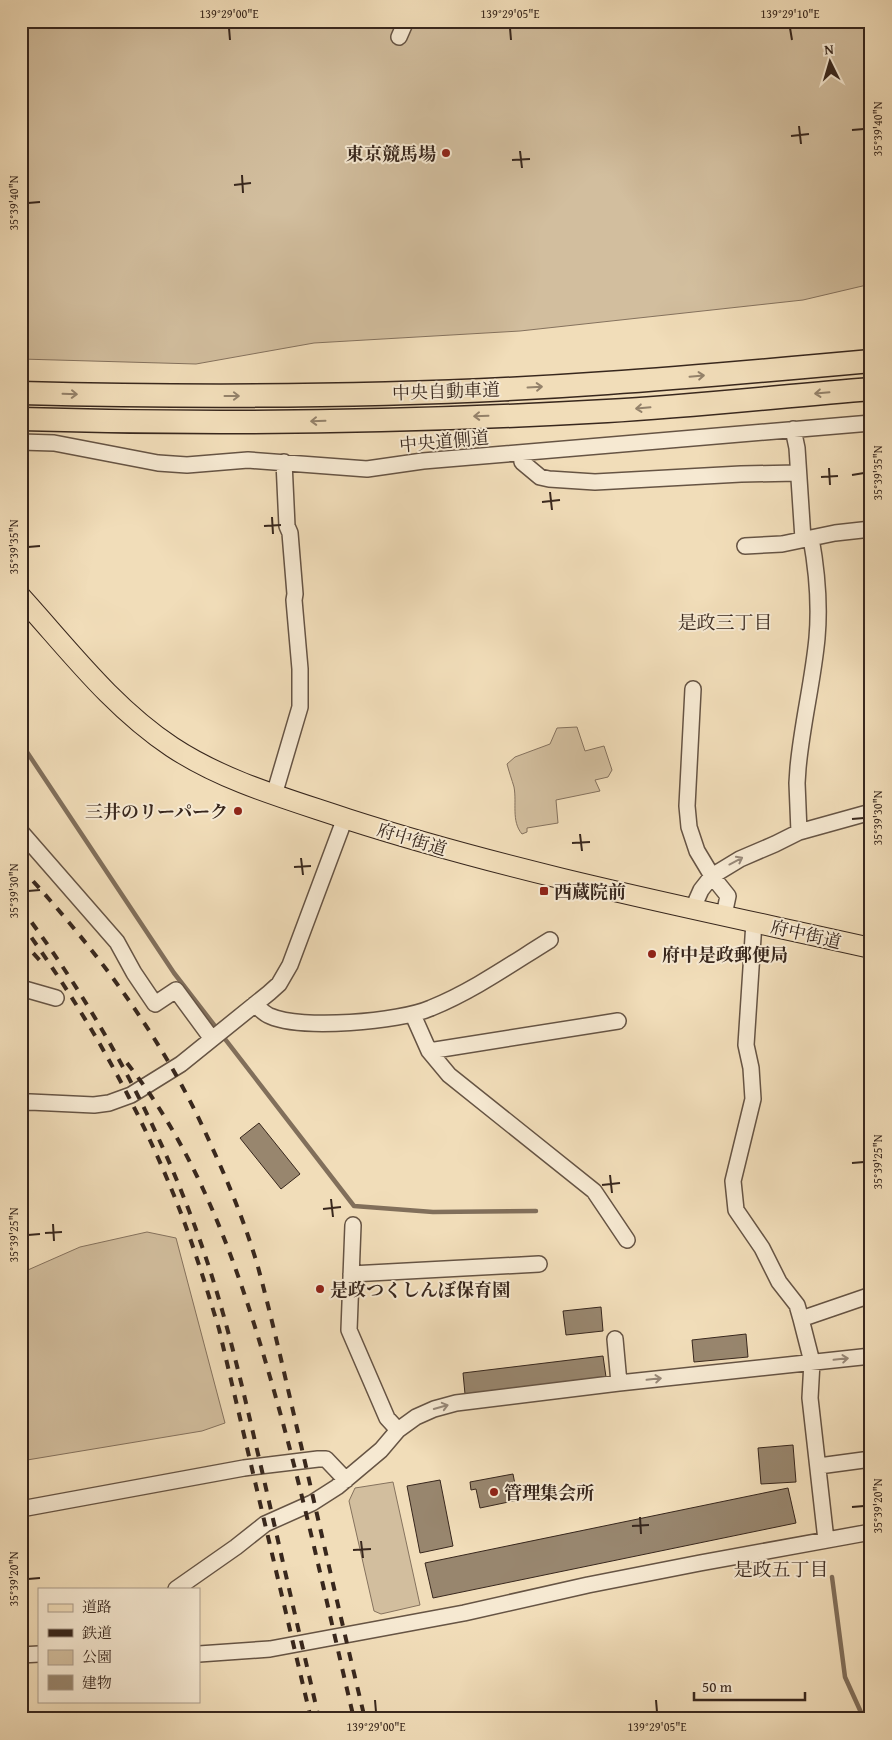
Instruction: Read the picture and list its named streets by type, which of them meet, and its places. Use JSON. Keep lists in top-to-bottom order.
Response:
{
  "streets": {
    "highway": ["中央自動車道"],
    "main road": ["府中街道"],
    "street": ["中央道側道"]
  },
  "districts": ["是政三丁目", "是政五丁目"],
  "places": {
    "other": [
      "東京競馬場",
      "三井のリーパーク",
      "府中是政郵便局",
      "是政つくしんぼ保育園",
      "管理集会所"
    ],
    "transit": ["西蔵院前"]
  },
  "legend": [
    "道路",
    "鉄道",
    "公園",
    "建物"
  ],
  "scale_bar": "50 m",
  "north": "top",
  "coordinates": [
    "139°29'00\"E",
    "139°29'05\"E",
    "139°29'10\"E",
    "35°39'40\"N",
    "35°39'35\"N",
    "35°39'30\"N",
    "35°39'25\"N",
    "35°39'20\"N"
  ]
}
